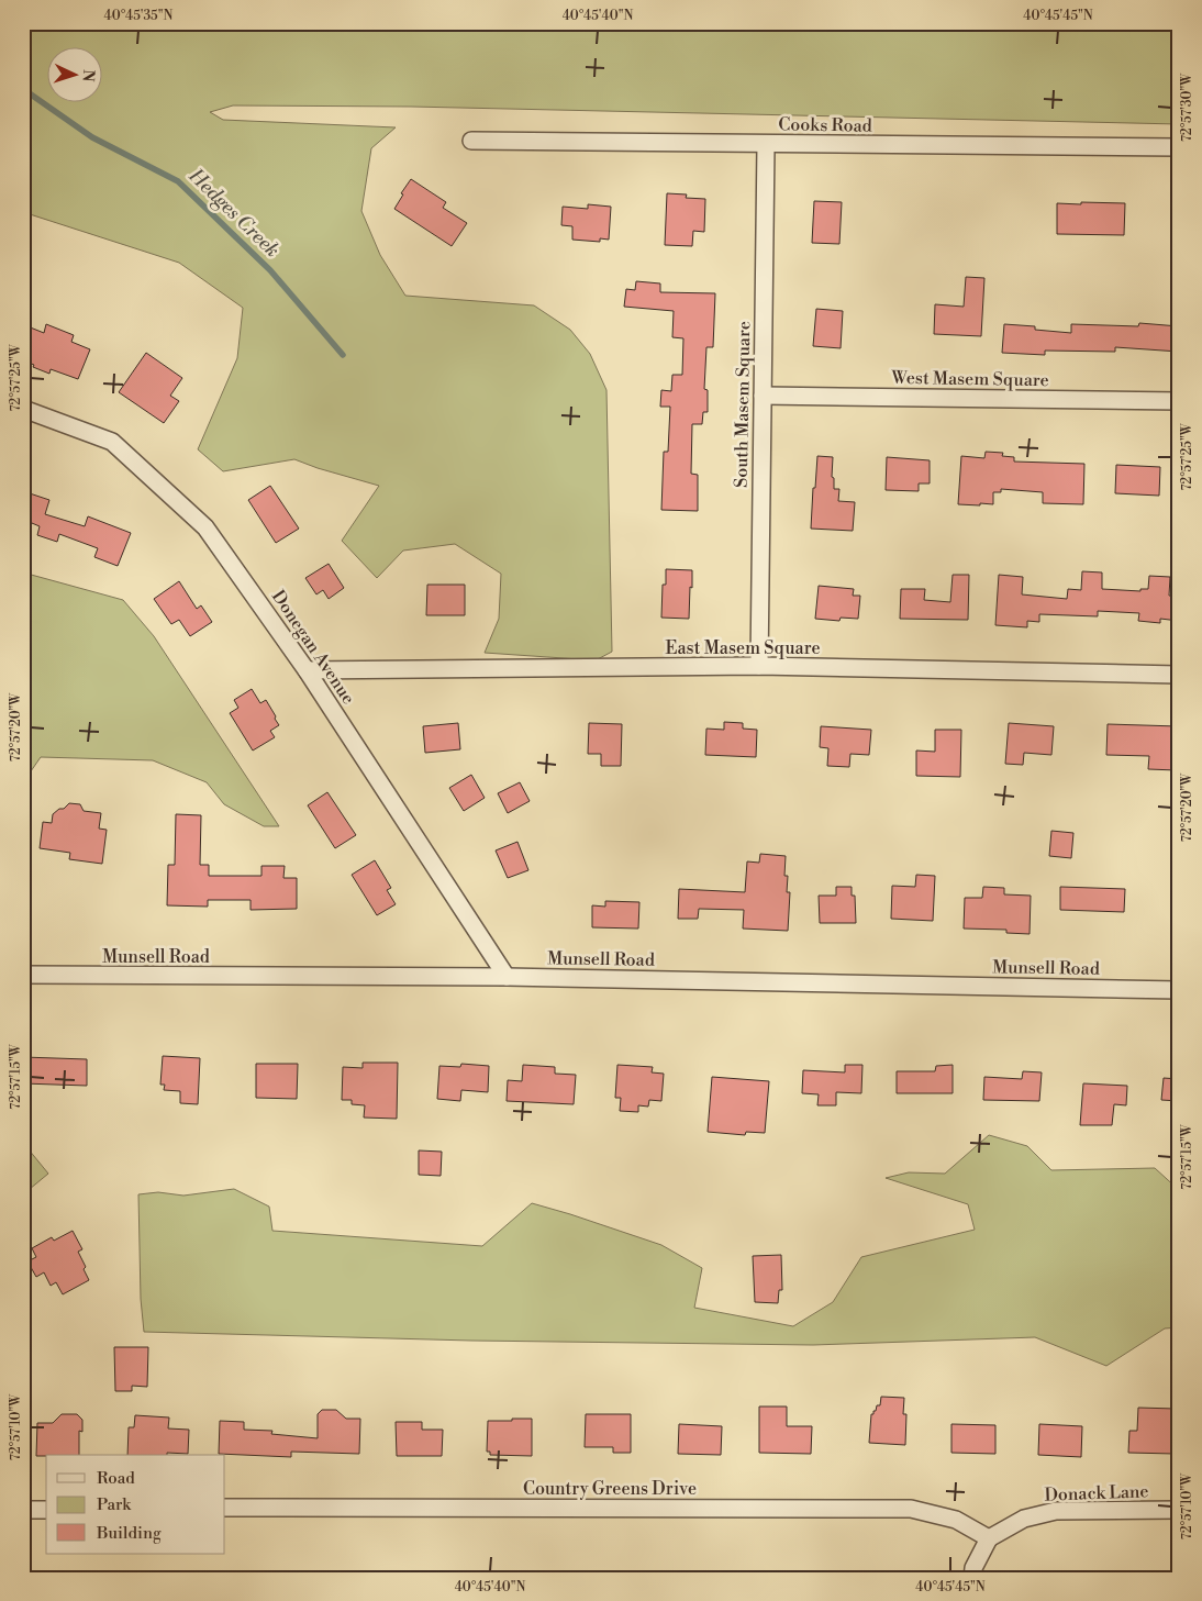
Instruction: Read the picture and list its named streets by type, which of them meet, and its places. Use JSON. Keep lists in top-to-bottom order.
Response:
{
  "streets": {
    "street": [
      "Cooks Road",
      "West Masem Square",
      "South Masem Square",
      "Donegan Avenue",
      "East Masem Square",
      "Munsell Road",
      "Country Greens Drive",
      "Donack Lane"
    ]
  },
  "crossings": [
    ["Cooks Road", "South Masem Square"],
    ["West Masem Square", "South Masem Square"],
    ["South Masem Square", "East Masem Square"],
    ["Donegan Avenue", "East Masem Square"],
    ["Donegan Avenue", "Munsell Road"],
    ["Country Greens Drive", "Donack Lane"]
  ],
  "water": ["Hedges Creek"],
  "legend": ["Road", "Park", "Building"],
  "north": "right",
  "coordinates": [
    "40°45'35\"N",
    "40°45'40\"N",
    "40°45'45\"N",
    "72°57'30\"W",
    "72°57'25\"W",
    "72°57'20\"W",
    "72°57'15\"W",
    "72°57'10\"W"
  ]
}
